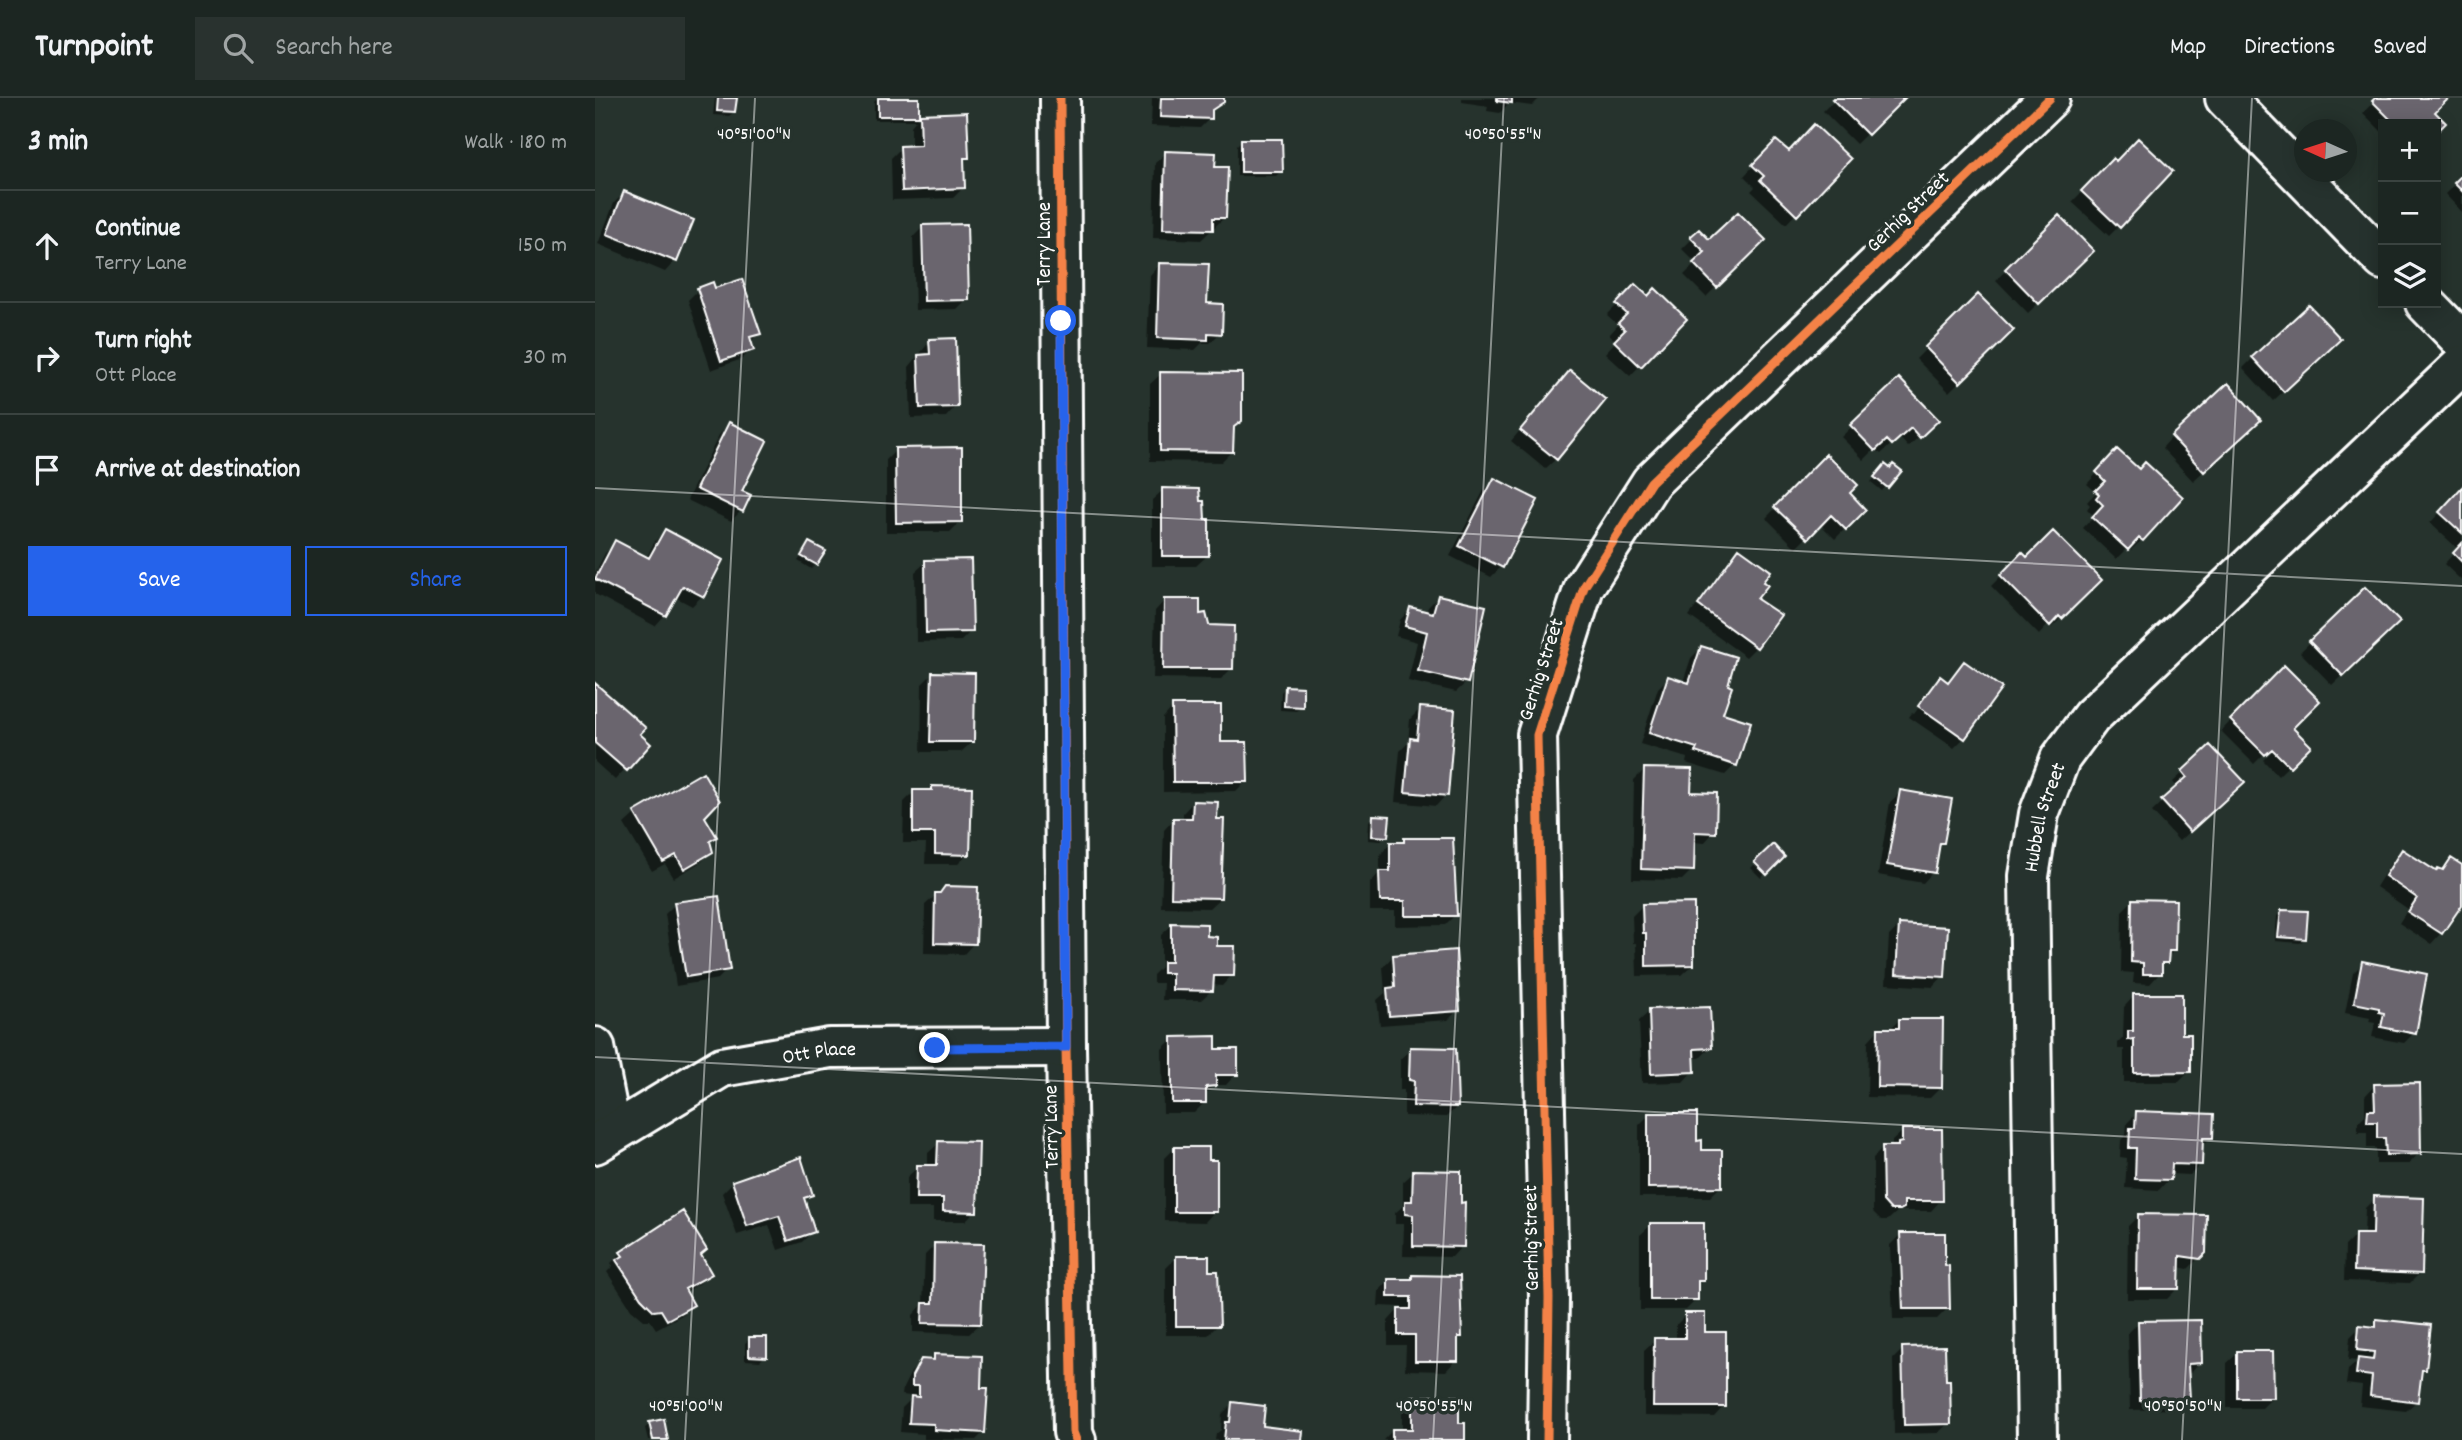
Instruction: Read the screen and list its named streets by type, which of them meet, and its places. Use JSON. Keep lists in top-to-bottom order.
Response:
{
  "streets": {
    "street": [
      "Gerhig Street",
      "Terry Lane",
      "Hubbell Street",
      "Ott Place"
    ]
  },
  "crossings": [
    ["Terry Lane", "Ott Place"]
  ],
  "north": "left",
  "page": {
    "header": "Turnpoint",
    "search": "Search here",
    "nav": ["Map", "Directions", "Saved"],
    "heading": ["3 min", "Walk · 180 m"],
    "map_buttons": ["+", "−"],
    "list": [
      ["Continue", "Terry Lane", "150 m"],
      ["Turn right", "Ott Place", "30 m"],
      "Arrive at destination"
    ],
    "buttons": ["Save", "Share"]
  },
  "coordinates": ["40°51'00\"N", "40°50'55\"N", "40°50'50\"N"]
}
